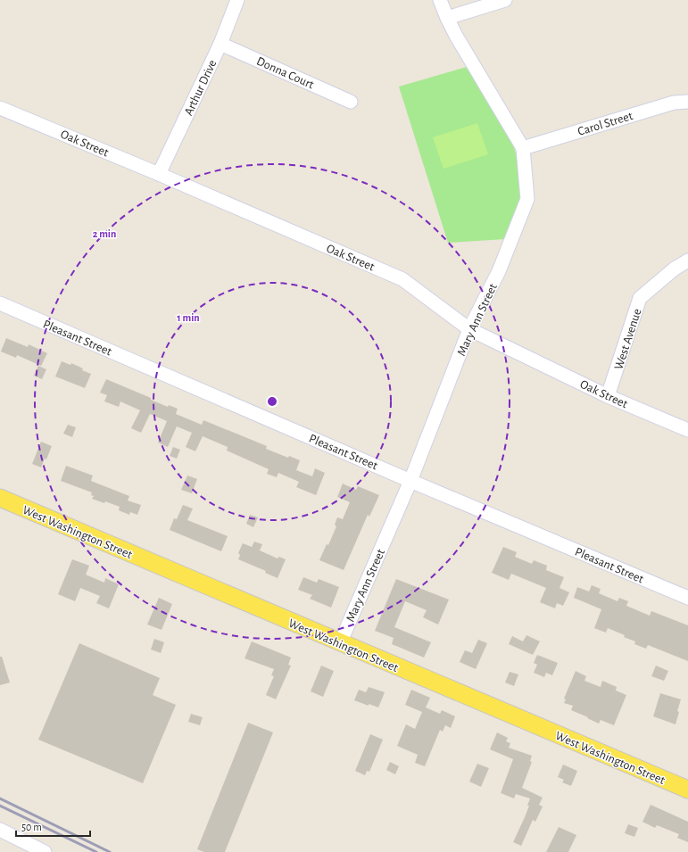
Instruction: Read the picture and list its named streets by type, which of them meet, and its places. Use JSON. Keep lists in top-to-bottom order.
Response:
{
  "streets": {
    "main road": ["West Washington Street"],
    "street": [
      "Donna Court",
      "Arthur Drive",
      "Carol Street",
      "Oak Street",
      "Mary Ann Street",
      "Pleasant Street",
      "West Avenue"
    ]
  },
  "crossings": [
    ["Donna Court", "Arthur Drive"],
    ["Arthur Drive", "Oak Street"],
    ["Carol Street", "Mary Ann Street"],
    ["Oak Street", "Mary Ann Street"],
    ["Oak Street", "West Avenue"],
    ["Mary Ann Street", "Pleasant Street"],
    ["Mary Ann Street", "West Washington Street"]
  ],
  "scale_bar": "50 m",
  "rings": ["2 min", "1 min"]
}
